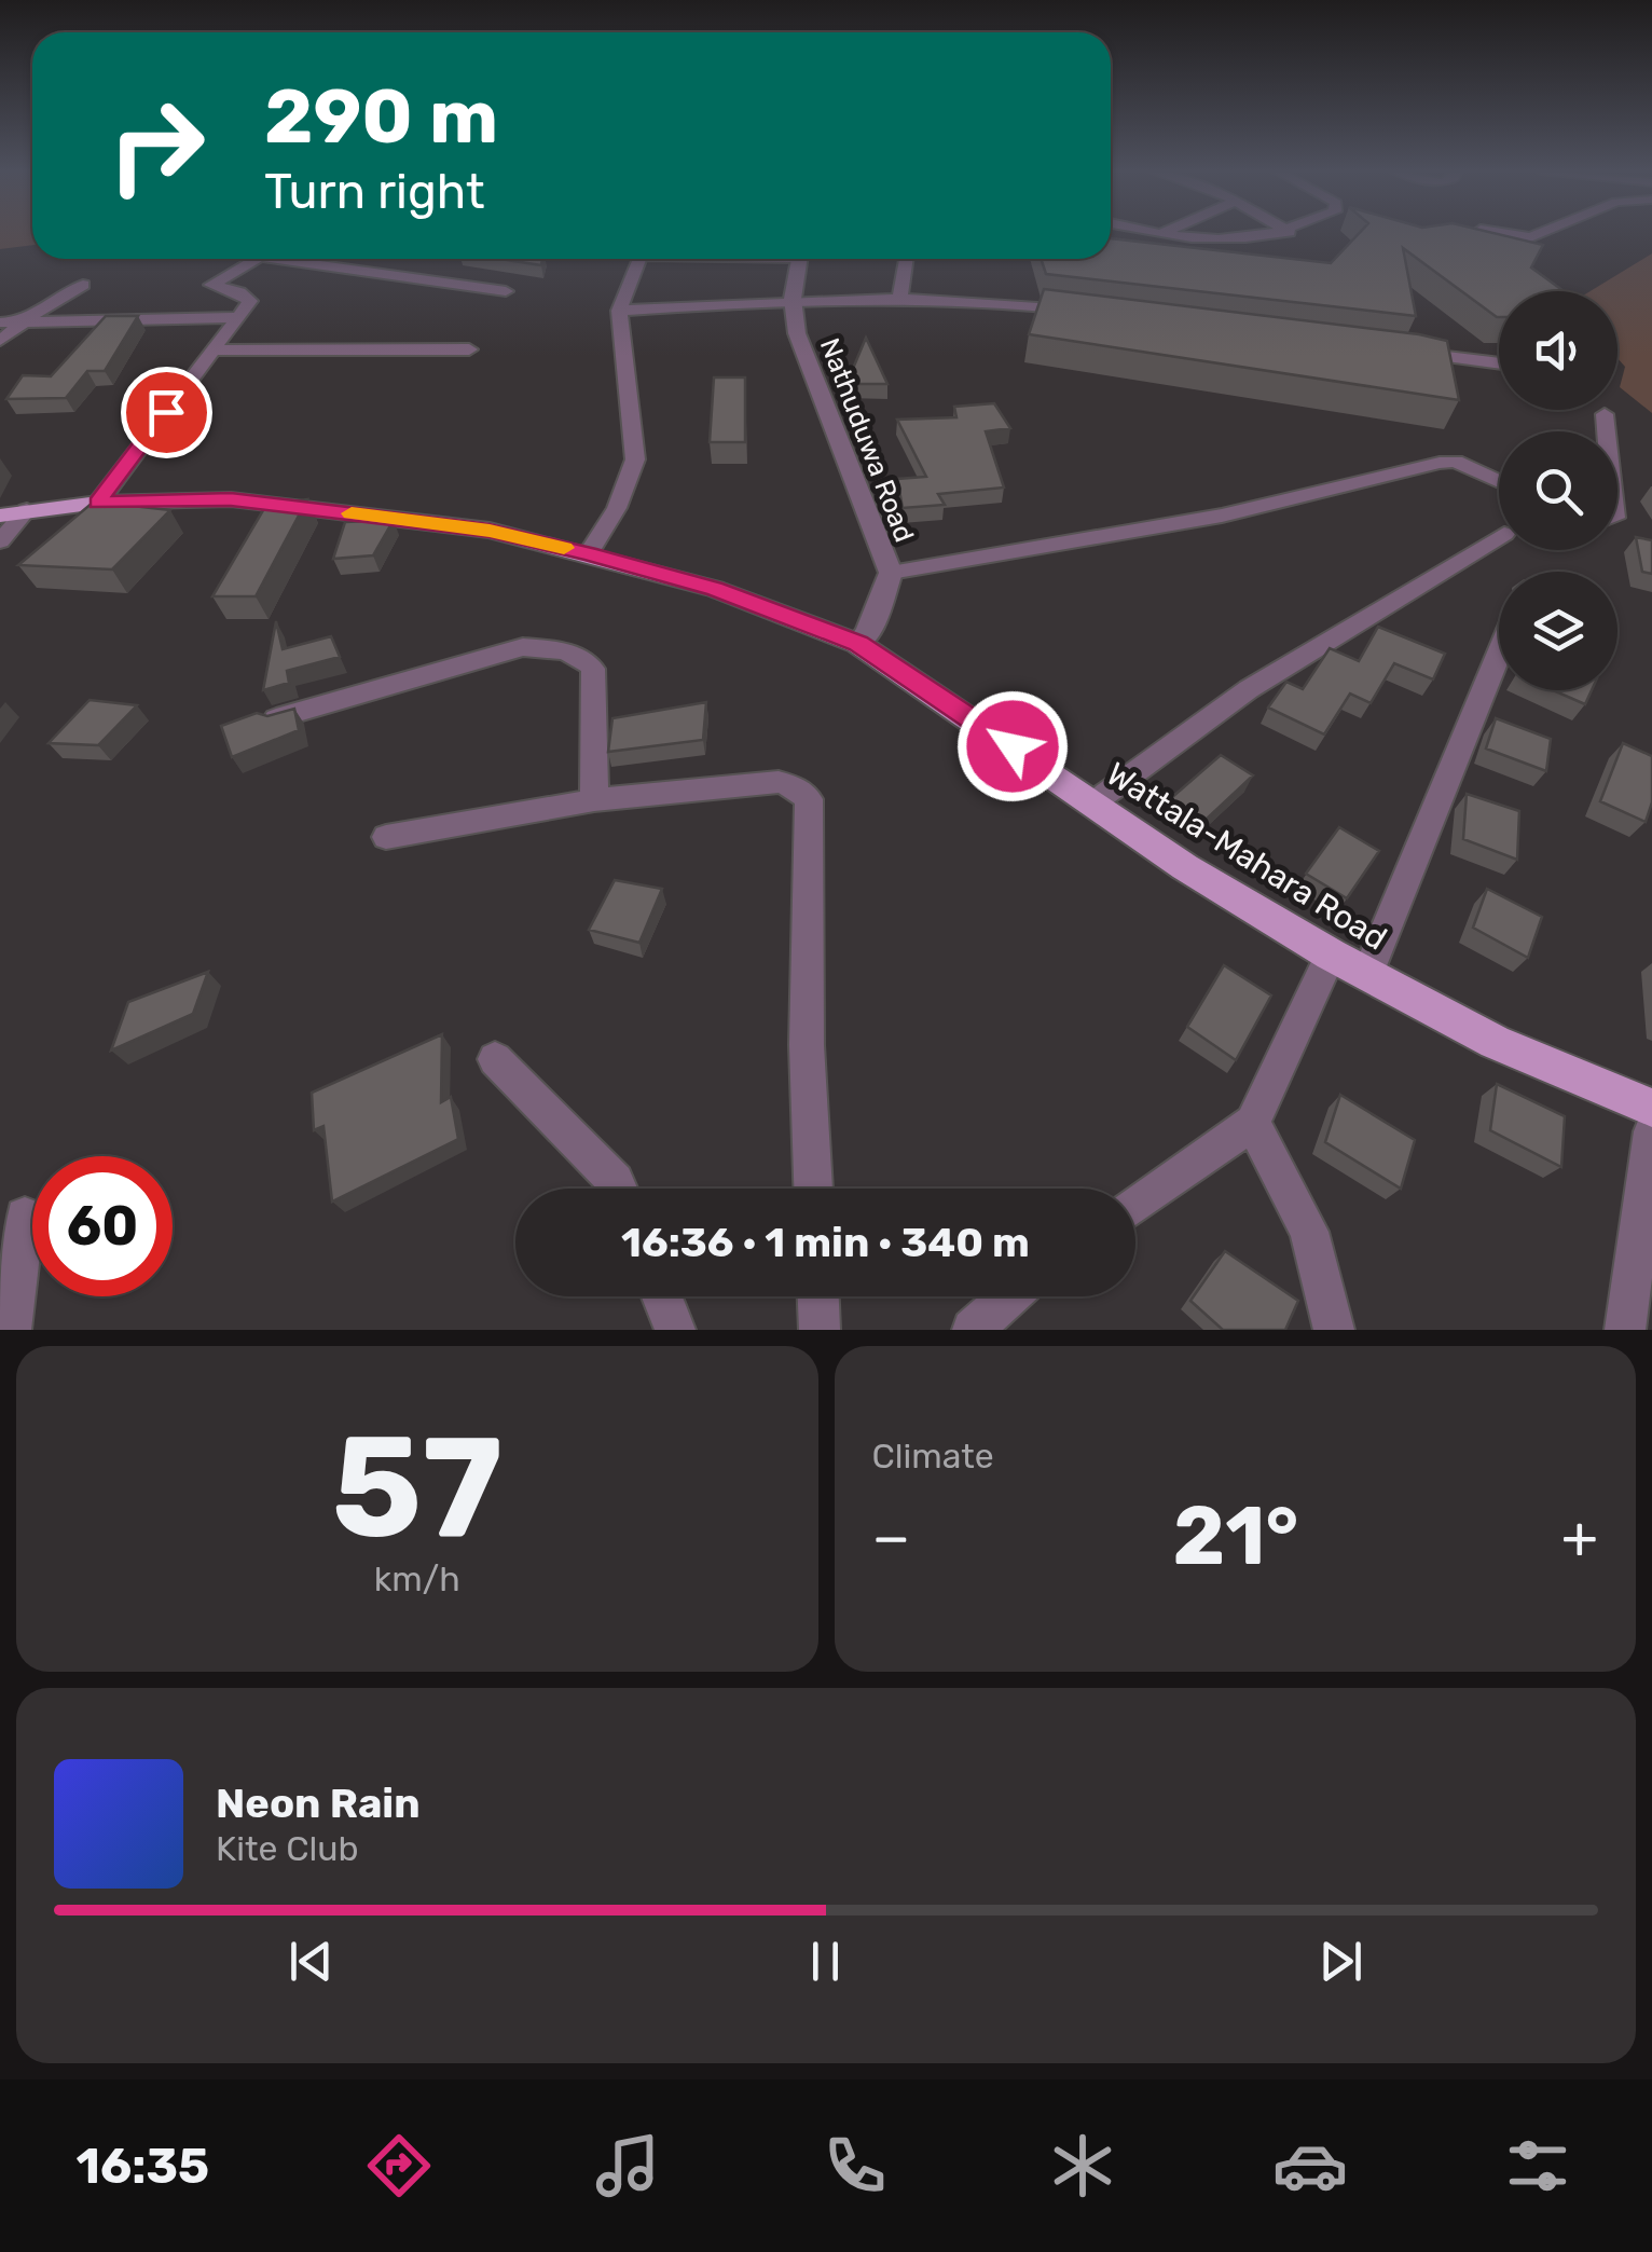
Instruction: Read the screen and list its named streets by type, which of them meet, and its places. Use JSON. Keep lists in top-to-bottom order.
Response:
{
  "streets": {
    "main road": ["Wattala-Mahara Road"],
    "street": ["Nathuduwa Road"]
  },
  "crossings": [
    ["Nathuduwa Road", "Wattala-Mahara Road"]
  ],
  "page": {
    "turn": ["290 m", "Turn right"],
    "limit": "60",
    "trip": "16:36 · 1 min · 340 m",
    "tile": [
      ["57", "km/h"],
      "Climate"
    ],
    "heat": ["−", "21°", "+"],
    "song": ["Neon Rain", "Kite Club"],
    "tabs": "16:35"
  }
}
